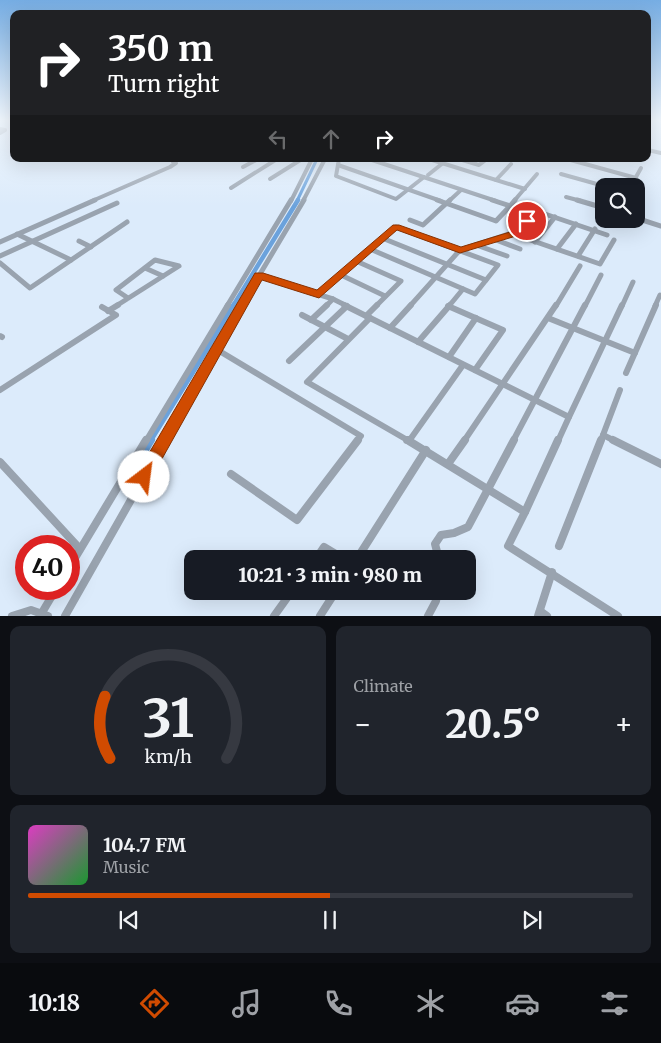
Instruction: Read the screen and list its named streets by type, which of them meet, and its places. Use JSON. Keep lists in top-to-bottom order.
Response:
{
  "page": {
    "turn": ["350 m", "Turn right"],
    "limit": "40",
    "trip": "10:21 · 3 min · 980 m",
    "tile": "Climate",
    "heat": ["−", "20.5°", "+"],
    "song": ["104.7 FM", "Music"],
    "tabs": "10:18",
    "gauge": ["31", "km/h"]
  }
}
